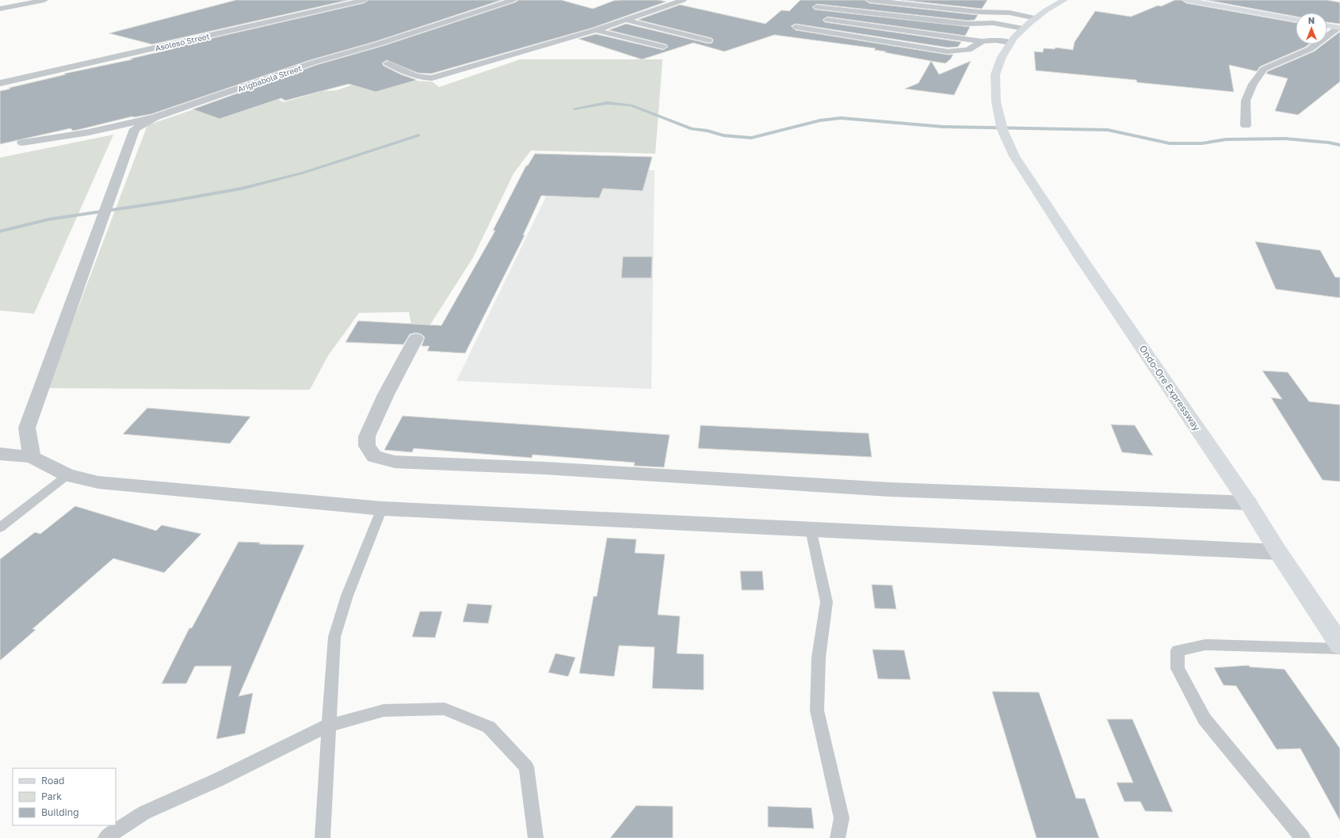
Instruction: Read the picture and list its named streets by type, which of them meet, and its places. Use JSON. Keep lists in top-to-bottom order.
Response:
{
  "streets": {
    "main road": ["Ondo-Ore Expressway"],
    "street": ["Asoleso Street", "Arigbabola Street"]
  },
  "legend": ["Road", "Park", "Building"],
  "north": "top"
}
